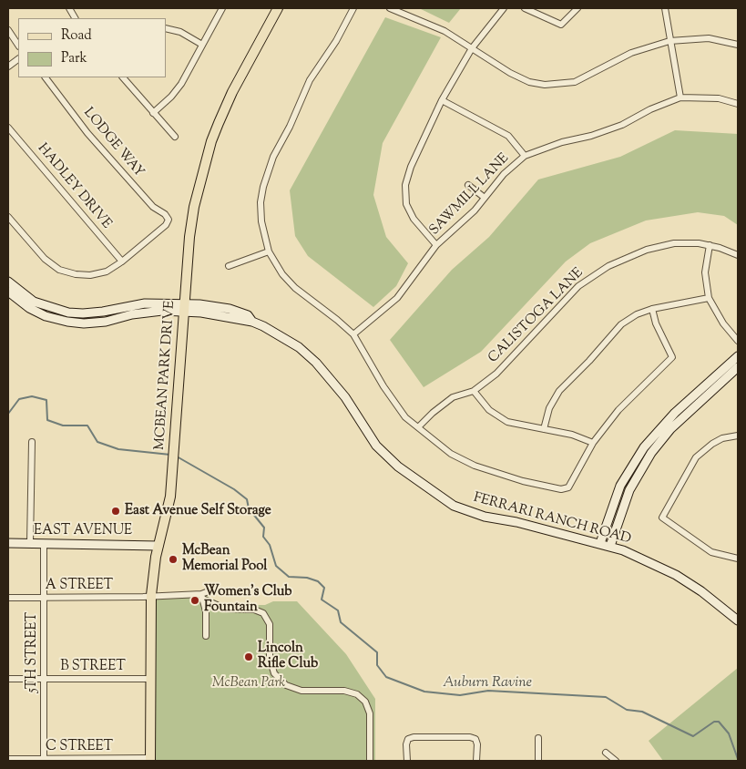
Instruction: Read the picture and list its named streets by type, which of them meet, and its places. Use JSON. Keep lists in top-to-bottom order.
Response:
{
  "streets": {
    "main road": ["MCBEAN PARK DRIVE", "FERRARI RANCH ROAD", "EAST AVENUE"],
    "street": [
      "LODGE WAY",
      "HADLEY DRIVE",
      "SAWMILL LANE",
      "CALISTOGA LANE",
      "A STREET",
      "5TH STREET",
      "B STREET",
      "C STREET"
    ]
  },
  "crossings": [
    ["LODGE WAY", "HADLEY DRIVE"],
    ["MCBEAN PARK DRIVE", "FERRARI RANCH ROAD"],
    ["MCBEAN PARK DRIVE", "EAST AVENUE"],
    ["MCBEAN PARK DRIVE", "A STREET"],
    ["MCBEAN PARK DRIVE", "B STREET"],
    ["MCBEAN PARK DRIVE", "C STREET"],
    ["EAST AVENUE", "5TH STREET"],
    ["A STREET", "5TH STREET"],
    ["5TH STREET", "B STREET"],
    ["5TH STREET", "C STREET"]
  ],
  "water": ["Auburn Ravine"],
  "parks": ["McBean Park"],
  "places": [
    "East Avenue Self Storage",
    "McBean Memorial Pool",
    "Women's Club Fountain",
    "Lincoln Rifle Club"
  ],
  "legend": ["Road", "Park"]
}
